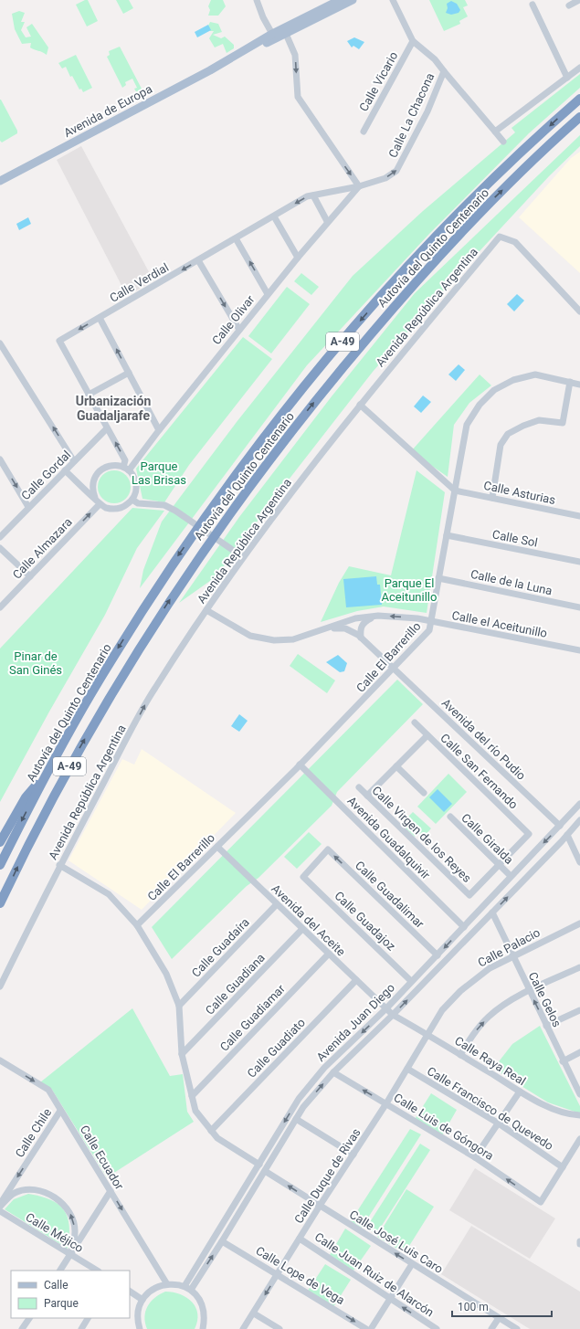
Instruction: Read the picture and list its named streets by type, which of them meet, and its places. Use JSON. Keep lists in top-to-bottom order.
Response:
{
  "streets": {
    "highway": ["Autovía del Quinto Centenario", "A-49"],
    "main road": ["Avenida de Europa"],
    "street": [
      "Calle Vicario",
      "Calle La Chacona",
      "Calle Verdial",
      "Avenida República Argentina",
      "Calle Olivar",
      "Calle Gordal",
      "Calle Asturias",
      "Calle Sol",
      "Calle Almazara",
      "Calle de la Luna",
      "Calle el Aceitunillo",
      "Calle El Barrerillo",
      "Avenida del río Pudio",
      "Calle San Fernando",
      "Calle Virgen de los Reyes",
      "Avenida Guadalquivir",
      "Calle Giralda",
      "Calle Guadalimar",
      "Avenida del Aceite",
      "Calle Guadajoz",
      "Calle Guadaíra",
      "Calle Palacio",
      "Calle Guadiana",
      "Calle Gelos",
      "Calle Guadiamar",
      "Avenida Juan Diego",
      "Calle Guadiato",
      "Calle Raya Real",
      "Calle Francisco de Quevedo",
      "Calle Luis de Góngora",
      "Calle Chile",
      "Calle Ecuador",
      "Calle Duque de Rivas",
      "Calle Méjico",
      "Calle José Luis Caro",
      "Calle Juan Ruiz de Alarcón",
      "Calle Lope de Vega"
    ]
  },
  "crossings": [
    ["Calle La Chacona", "Calle Verdial"],
    ["Calle La Chacona", "Calle Olivar"],
    ["Calle Verdial", "Calle Olivar"],
    ["Calle Verdial", "Calle Gordal"],
    ["Calle Verdial", "Calle Almazara"],
    ["Avenida República Argentina", "Calle el Aceitunillo"],
    ["Calle Olivar", "Calle Almazara"],
    ["Calle Asturias", "Calle El Barrerillo"],
    ["Calle Sol", "Calle El Barrerillo"],
    ["Calle de la Luna", "Calle El Barrerillo"],
    ["Calle el Aceitunillo", "Calle El Barrerillo"],
    ["Calle el Aceitunillo", "Avenida del río Pudio"],
    ["Calle El Barrerillo", "Avenida del río Pudio"],
    ["Calle El Barrerillo", "Avenida Guadalquivir"],
    ["Calle El Barrerillo", "Avenida del Aceite"],
    ["Avenida del río Pudio", "Avenida Juan Diego"],
    ["Calle San Fernando", "Calle Virgen de los Reyes"],
    ["Calle San Fernando", "Calle Giralda"],
    ["Calle Virgen de los Reyes", "Calle Giralda"],
    ["Avenida Guadalquivir", "Avenida Juan Diego"],
    ["Calle Giralda", "Avenida Juan Diego"],
    ["Calle Guadalimar", "Calle Guadajoz"],
    ["Calle Guadalimar", "Avenida Juan Diego"],
    ["Avenida del Aceite", "Calle Guadaíra"],
    ["Avenida del Aceite", "Calle Guadiana"],
    ["Avenida del Aceite", "Calle Guadiamar"],
    ["Avenida del Aceite", "Avenida Juan Diego"],
    ["Avenida del Aceite", "Calle Guadiato"],
    ["Avenida del Aceite", "Calle Raya Real"],
    ["Calle Guadajoz", "Avenida Juan Diego"],
    ["Calle Palacio", "Calle Gelos"],
    ["Calle Palacio", "Calle Raya Real"],
    ["Calle Palacio", "Calle Duque de Rivas"],
    ["Calle Gelos", "Avenida Juan Diego"],
    ["Avenida Juan Diego", "Calle Raya Real"],
    ["Avenida Juan Diego", "Calle Luis de Góngora"],
    ["Avenida Juan Diego", "Calle José Luis Caro"],
    ["Avenida Juan Diego", "Calle Lope de Vega"],
    ["Calle Raya Real", "Calle Duque de Rivas"],
    ["Calle Francisco de Quevedo", "Calle Luis de Góngora"],
    ["Calle Francisco de Quevedo", "Calle Duque de Rivas"],
    ["Calle Luis de Góngora", "Calle Duque de Rivas"],
    ["Calle Chile", "Calle Ecuador"],
    ["Calle Duque de Rivas", "Calle José Luis Caro"],
    ["Calle Duque de Rivas", "Calle Juan Ruiz de Alarcón"],
    ["Calle Duque de Rivas", "Calle Lope de Vega"]
  ],
  "one_way": [
    "Calle La Chacona",
    "Calle Almazara",
    "Calle Guadalimar",
    "Calle Luis de Góngora",
    "Calle Chile",
    "Calle Ecuador",
    "Calle José Luis Caro",
    "Calle Lope de Vega"
  ],
  "districts": ["Urbanización Guadaljarafe"],
  "parks": ["Parque Las Brisas", "Parque El Aceitunillo", "Pinar de San Ginés"],
  "legend": ["Calle", "Parque"],
  "scale_bar": "100 m"
}
